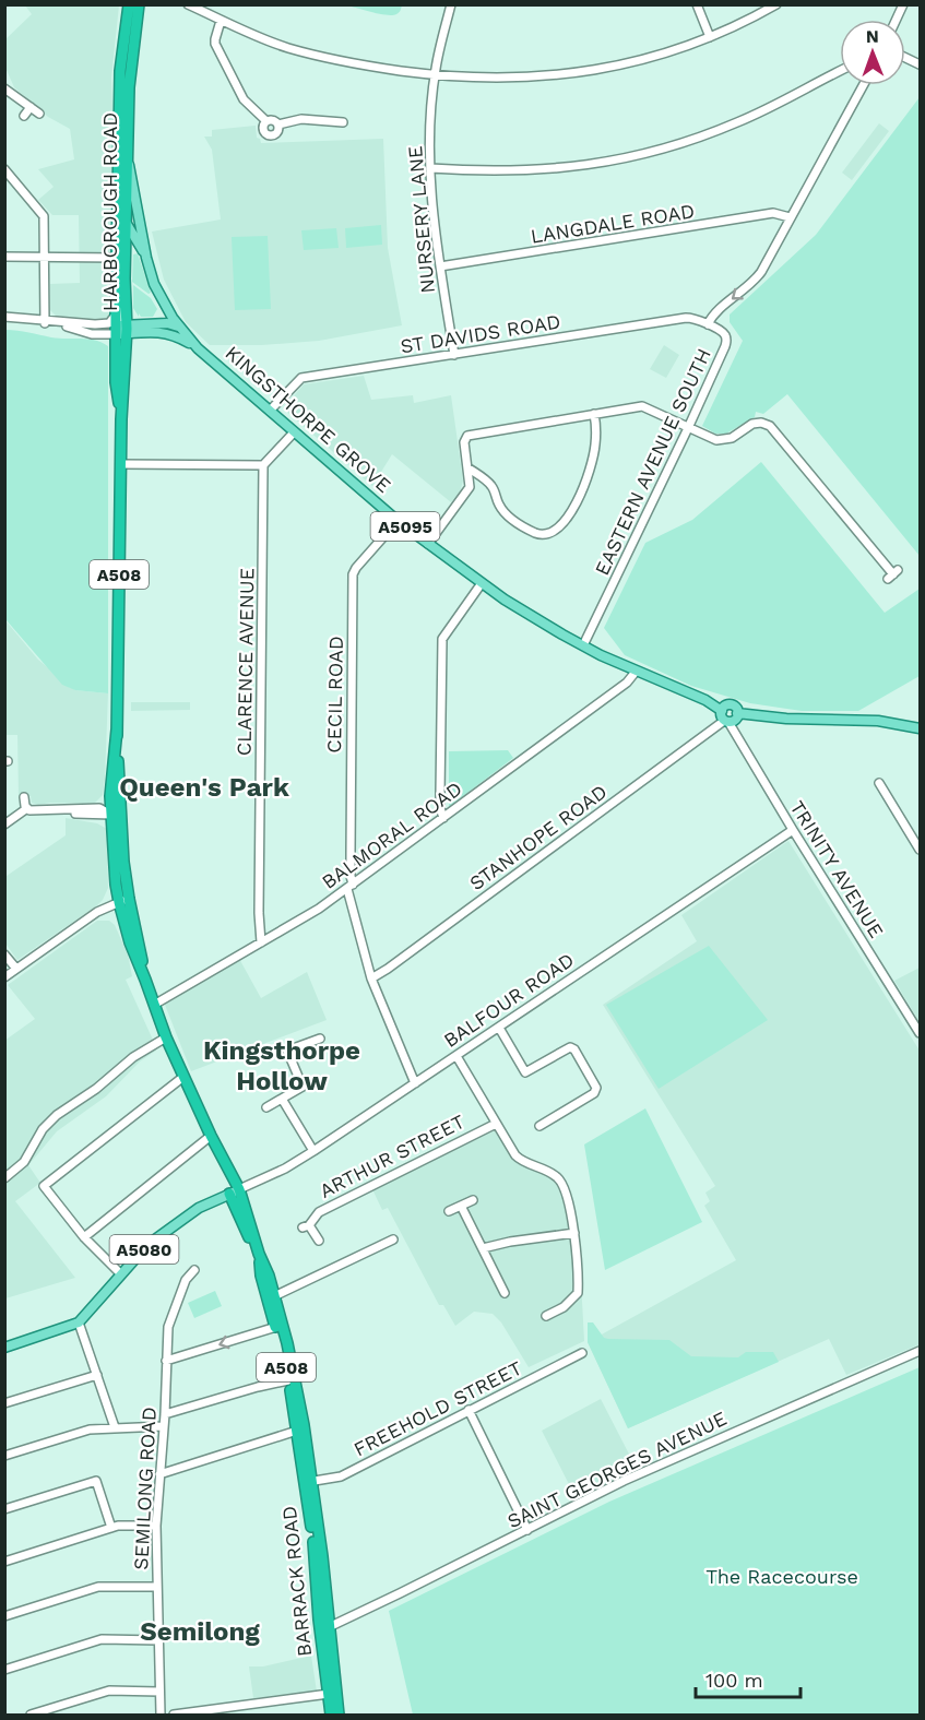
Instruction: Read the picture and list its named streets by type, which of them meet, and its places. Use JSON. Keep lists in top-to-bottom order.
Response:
{
  "streets": {
    "highway": ["HARBOROUGH ROAD", "A508", "BARRACK ROAD"],
    "main road": ["KINGSTHORPE GROVE", "A5095", "A5080"],
    "street": [
      "NURSERY LANE",
      "LANGDALE ROAD",
      "ST DAVIDS ROAD",
      "EASTERN AVENUE SOUTH",
      "CLARENCE AVENUE",
      "CECIL ROAD",
      "BALMORAL ROAD",
      "STANHOPE ROAD",
      "TRINITY AVENUE",
      "BALFOUR ROAD",
      "ARTHUR STREET",
      "FREEHOLD STREET",
      "SAINT GEORGES AVENUE",
      "SEMILONG ROAD"
    ]
  },
  "crossings": [
    ["HARBOROUGH ROAD", "KINGSTHORPE GROVE"],
    ["HARBOROUGH ROAD", "A5095"],
    ["HARBOROUGH ROAD", "A508"],
    ["NURSERY LANE", "LANGDALE ROAD"],
    ["NURSERY LANE", "ST DAVIDS ROAD"],
    ["LANGDALE ROAD", "EASTERN AVENUE SOUTH"],
    ["ST DAVIDS ROAD", "KINGSTHORPE GROVE"],
    ["ST DAVIDS ROAD", "EASTERN AVENUE SOUTH"],
    ["KINGSTHORPE GROVE", "EASTERN AVENUE SOUTH"],
    ["KINGSTHORPE GROVE", "A5095"],
    ["KINGSTHORPE GROVE", "CECIL ROAD"],
    ["KINGSTHORPE GROVE", "BALMORAL ROAD"],
    ["KINGSTHORPE GROVE", "STANHOPE ROAD"],
    ["KINGSTHORPE GROVE", "TRINITY AVENUE"],
    ["A508", "BALMORAL ROAD"],
    ["A508", "BALFOUR ROAD"],
    ["A508", "A5080"],
    ["A508", "FREEHOLD STREET"],
    ["A508", "BARRACK ROAD"],
    ["CLARENCE AVENUE", "BALMORAL ROAD"],
    ["CECIL ROAD", "BALMORAL ROAD"],
    ["CECIL ROAD", "STANHOPE ROAD"],
    ["CECIL ROAD", "BALFOUR ROAD"],
    ["STANHOPE ROAD", "TRINITY AVENUE"],
    ["TRINITY AVENUE", "BALFOUR ROAD"],
    ["BALFOUR ROAD", "A5080"],
    ["FREEHOLD STREET", "BARRACK ROAD"],
    ["SAINT GEORGES AVENUE", "BARRACK ROAD"]
  ],
  "districts": ["Queen's Park", "Kingsthorpe Hollow", "Semilong"],
  "parks": ["The Racecourse"],
  "scale_bar": "100 m",
  "north": "top"
}
